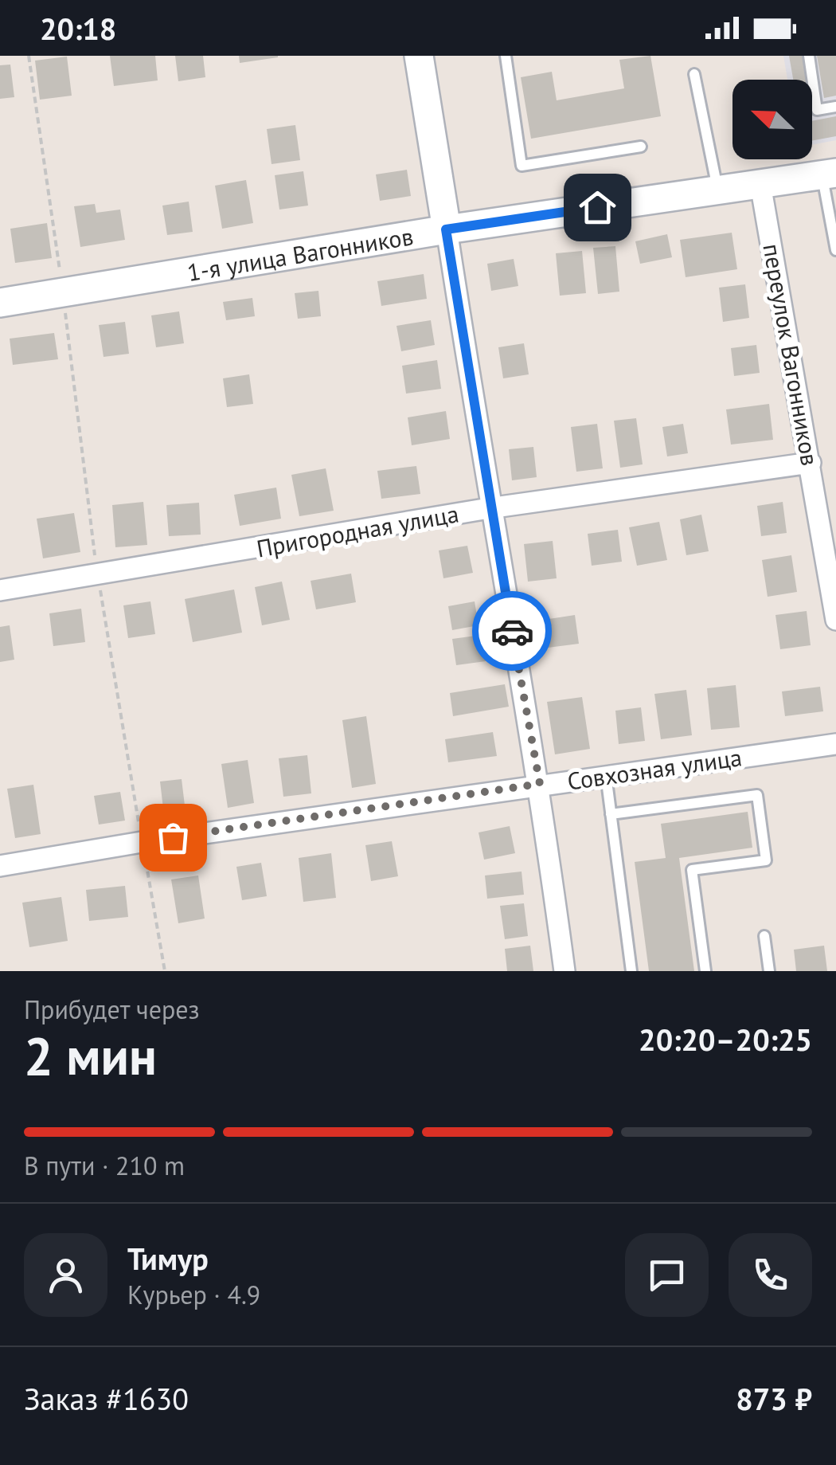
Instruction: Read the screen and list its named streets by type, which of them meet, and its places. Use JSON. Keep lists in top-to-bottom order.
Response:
{
  "streets": {
    "main road": ["1-я улица Вагонников"],
    "street": ["переулок Вагонников", "Пригородная улица", "Совхозная улица"]
  },
  "crossings": [
    ["1-я улица Вагонников", "переулок Вагонников"],
    ["переулок Вагонников", "Пригородная улица"]
  ],
  "north": "top left",
  "page": {
    "status": "20:18",
    "heading": ["2 мин", "Прибудет через", "20:20–20:25"],
    "panel": [
      "Тимур",
      "Курьер · 4.9",
      "Заказ #1630",
      "873 ₽"
    ],
    "bar": "В пути · 210 m"
  }
}
